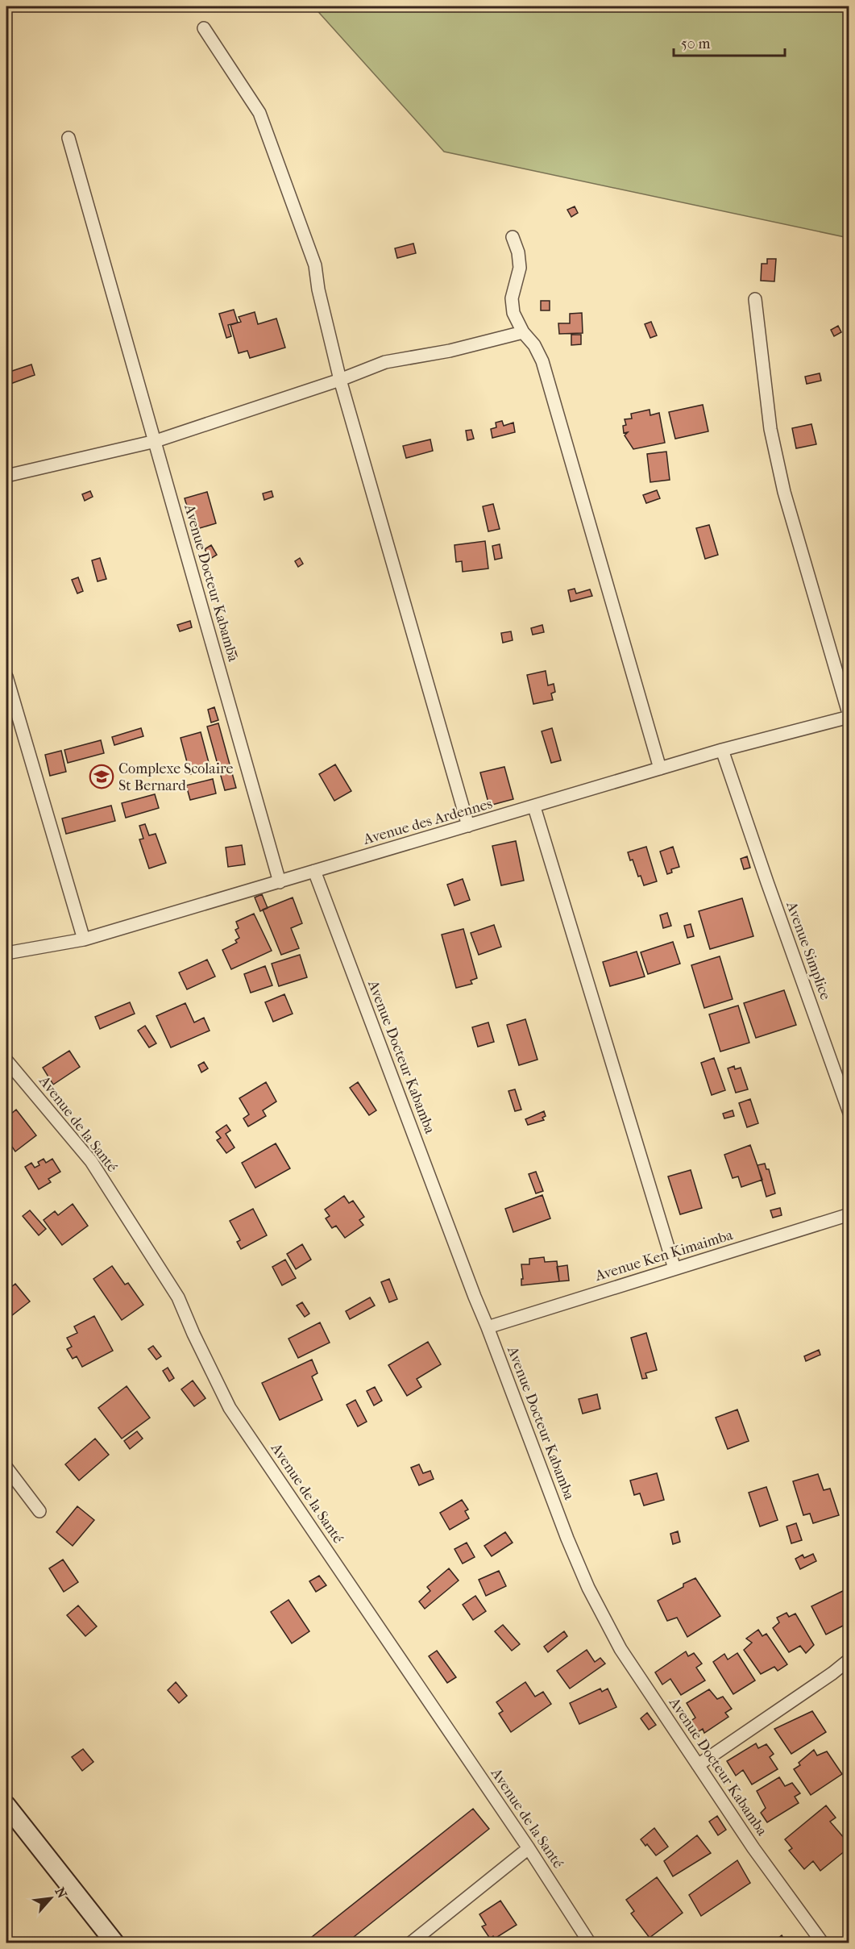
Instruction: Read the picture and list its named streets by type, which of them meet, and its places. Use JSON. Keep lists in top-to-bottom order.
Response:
{
  "streets": {
    "street": [
      "Avenue Docteur Kabamba",
      "Avenue des Ardennes",
      "Avenue Simplice",
      "Avenue de la Santé",
      "Avenue Ken Kimaimba"
    ]
  },
  "crossings": [
    ["Avenue Docteur Kabamba", "Avenue des Ardennes"],
    ["Avenue Docteur Kabamba", "Avenue Ken Kimaimba"],
    ["Avenue des Ardennes", "Avenue Simplice"]
  ],
  "places": {
    "school or university": ["Complexe Scolaire St Bernard"]
  },
  "scale_bar": "50 m",
  "north": "top right"
}
